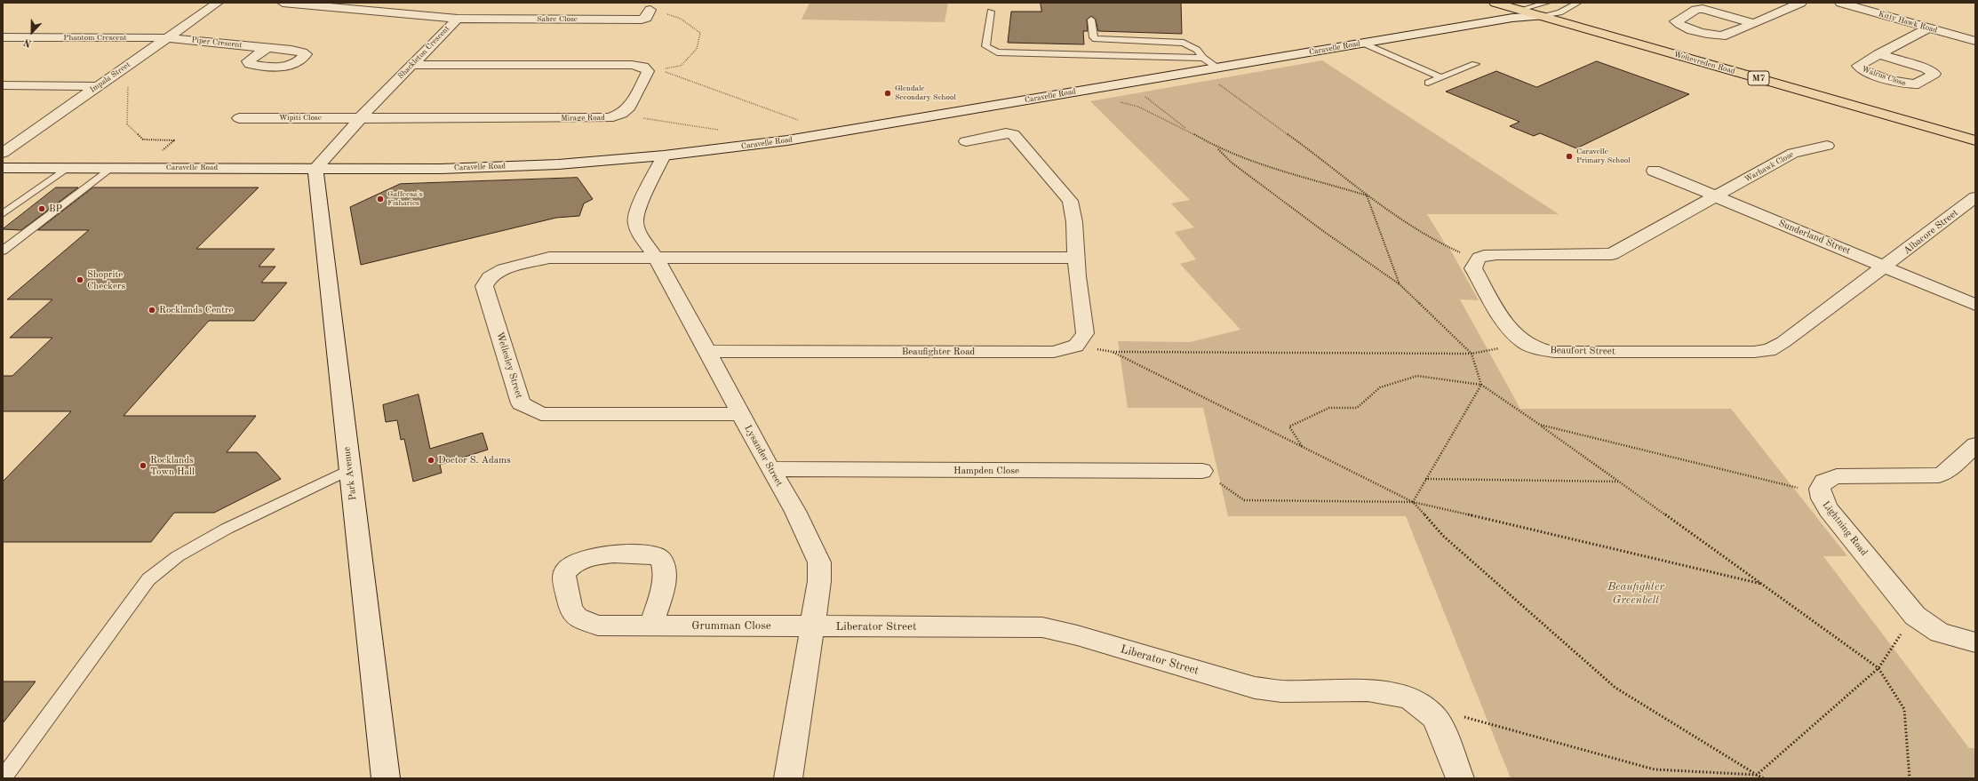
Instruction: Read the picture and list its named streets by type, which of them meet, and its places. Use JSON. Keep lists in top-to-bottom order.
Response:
{
  "streets": {
    "main road": ["Weltevreden Road", "M7"],
    "street": [
      "Sabre Close",
      "Kitty Hawk Road",
      "Phantom Crescent",
      "Piper Crescent",
      "Caravelle Road",
      "Shackleton Crescent",
      "Walrus Close",
      "Impala Street",
      "Wipiti Close",
      "Mirage Road",
      "Warhawk Close",
      "Albacore Street",
      "Sunderland Street",
      "Beaufort Street",
      "Beaufighter Road",
      "Wellesley Street",
      "Lysander Street",
      "Hampden Close",
      "Park Avenue",
      "Lightning Road",
      "Grumman Close",
      "Liberator Street"
    ]
  },
  "crossings": [
    ["Sabre Close", "Shackleton Crescent"],
    ["Kitty Hawk Road", "Walrus Close"],
    ["Phantom Crescent", "Piper Crescent"],
    ["Phantom Crescent", "Impala Street"],
    ["Piper Crescent", "Impala Street"],
    ["Caravelle Road", "Shackleton Crescent"],
    ["Caravelle Road", "Weltevreden Road"],
    ["Caravelle Road", "Lysander Street"],
    ["Caravelle Road", "Park Avenue"],
    ["Shackleton Crescent", "Wipiti Close"],
    ["Shackleton Crescent", "Mirage Road"],
    ["Shackleton Crescent", "Park Avenue"],
    ["Wipiti Close", "Mirage Road"],
    ["Warhawk Close", "Sunderland Street"],
    ["Albacore Street", "Sunderland Street"],
    ["Albacore Street", "Beaufort Street"],
    ["Sunderland Street", "Beaufort Street"],
    ["Beaufighter Road", "Lysander Street"],
    ["Wellesley Street", "Lysander Street"],
    ["Lysander Street", "Hampden Close"],
    ["Lysander Street", "Grumman Close"],
    ["Lysander Street", "Liberator Street"],
    ["Grumman Close", "Liberator Street"]
  ],
  "parks": ["Beaufighter Greenbelt"],
  "places": [
    "Glendale Secondary School",
    "Caravelle Primary School",
    "Gaffeesa's Fisharies",
    "BP",
    "Shoprite Checkers",
    "Rocklands Centre",
    "Doctor S. Adams",
    "Rocklands Town Hall"
  ],
  "north": "bottom"
}
